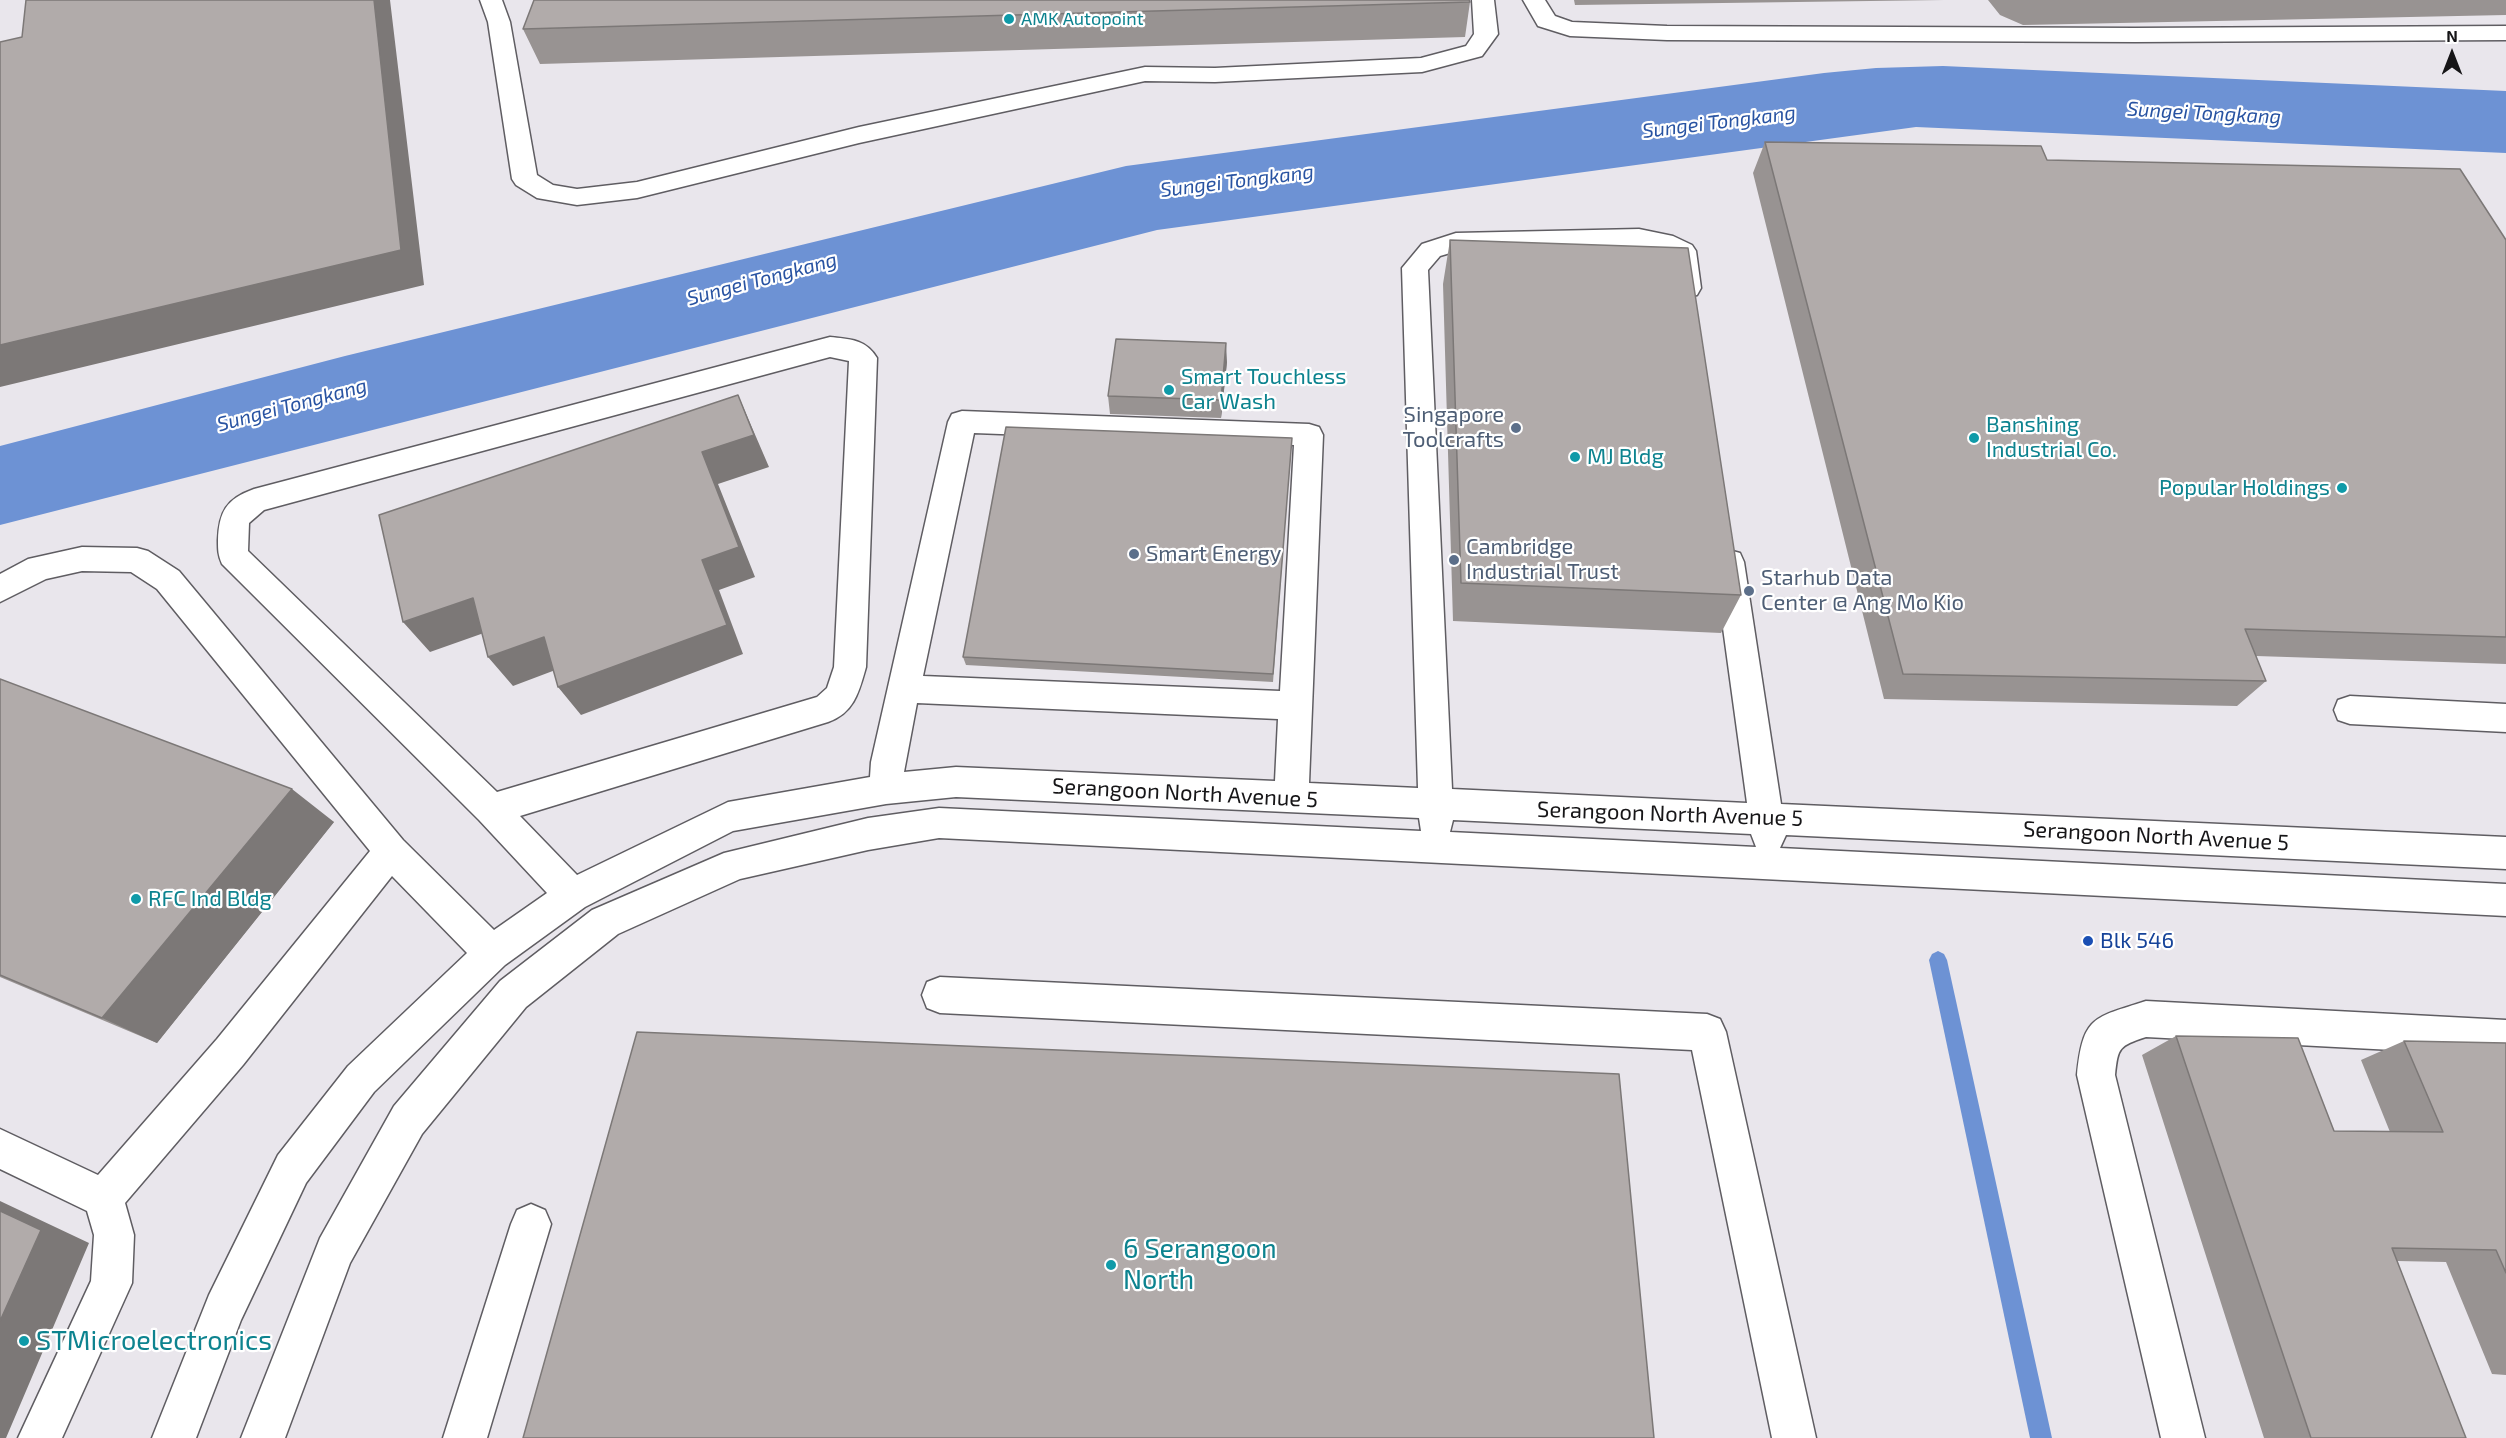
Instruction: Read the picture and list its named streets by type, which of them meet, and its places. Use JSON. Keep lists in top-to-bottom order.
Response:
{
  "streets": {
    "street": ["Serangoon North Avenue 5"]
  },
  "water": ["Sungei Tongkang"],
  "places": [
    "AMK Autopoint",
    "Smart Touchless Car Wash",
    "Singapore Toolcrafts",
    "Banshing Industrial Co.",
    "MJ Bldg",
    "Popular Holdings",
    "Smart Energy",
    "Cambridge Industrial Trust",
    "Starhub Data Center @ Ang Mo Kio",
    "RFC Ind Bldg",
    "Blk 546",
    "6 Serangoon North",
    "STMicroelectronics"
  ],
  "north": "top"
}
